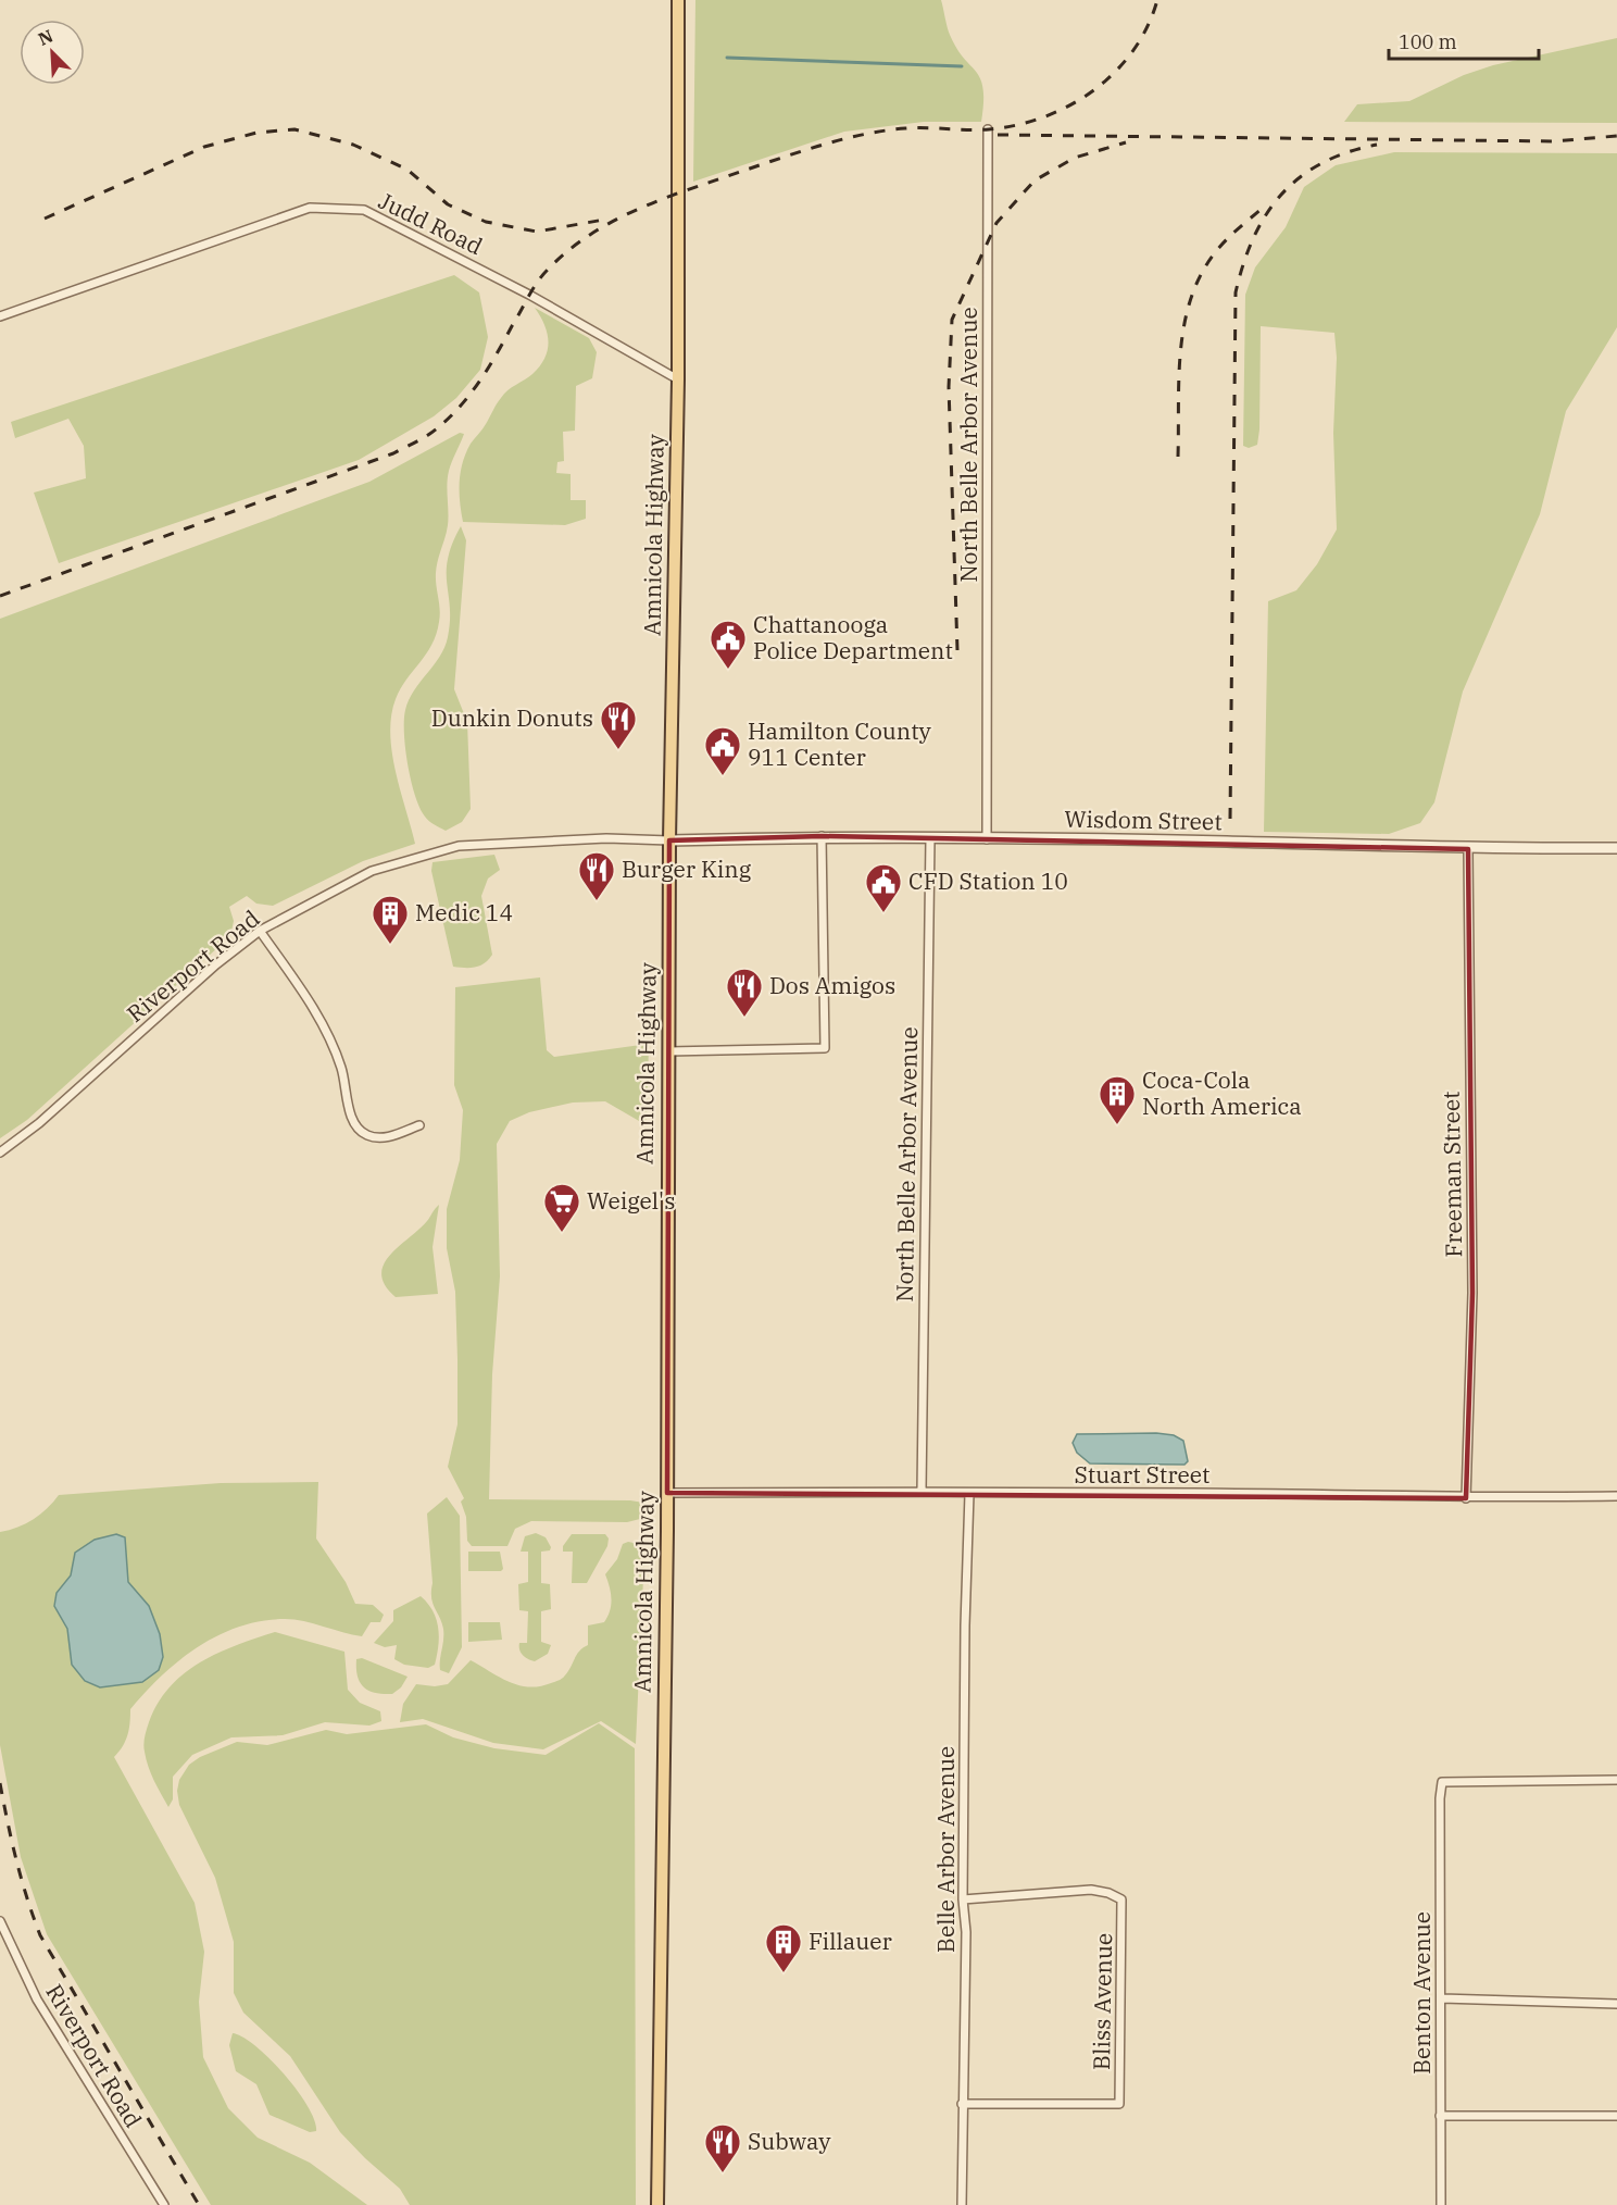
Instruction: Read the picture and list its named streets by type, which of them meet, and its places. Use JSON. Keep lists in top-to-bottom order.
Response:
{
  "streets": {
    "main road": ["Amnicola Highway"],
    "street": [
      "Judd Road",
      "North Belle Arbor Avenue",
      "Wisdom Street",
      "Riverport Road",
      "Freeman Street",
      "Stuart Street",
      "Belle Arbor Avenue",
      "Benton Avenue",
      "Bliss Avenue"
    ]
  },
  "crossings": [
    ["Judd Road", "Amnicola Highway"],
    ["North Belle Arbor Avenue", "Wisdom Street"],
    ["North Belle Arbor Avenue", "Stuart Street"],
    ["Amnicola Highway", "Wisdom Street"],
    ["Amnicola Highway", "Riverport Road"],
    ["Amnicola Highway", "Stuart Street"],
    ["Wisdom Street", "Riverport Road"],
    ["Wisdom Street", "Freeman Street"],
    ["Freeman Street", "Stuart Street"],
    ["Stuart Street", "Belle Arbor Avenue"],
    ["Belle Arbor Avenue", "Bliss Avenue"]
  ],
  "places": {
    "public building": ["Chattanooga Police Department", "Hamilton County 911 Center", "CFD Station 10"],
    "restaurant": [
      "Dunkin Donuts",
      "Burger King",
      "Dos Amigos",
      "Subway"
    ],
    "building": ["Medic 14", "Coca-Cola North America", "Fillauer"],
    "supermarket": ["Weigel's"]
  },
  "scale_bar": "100 m",
  "north": "top left"
}
